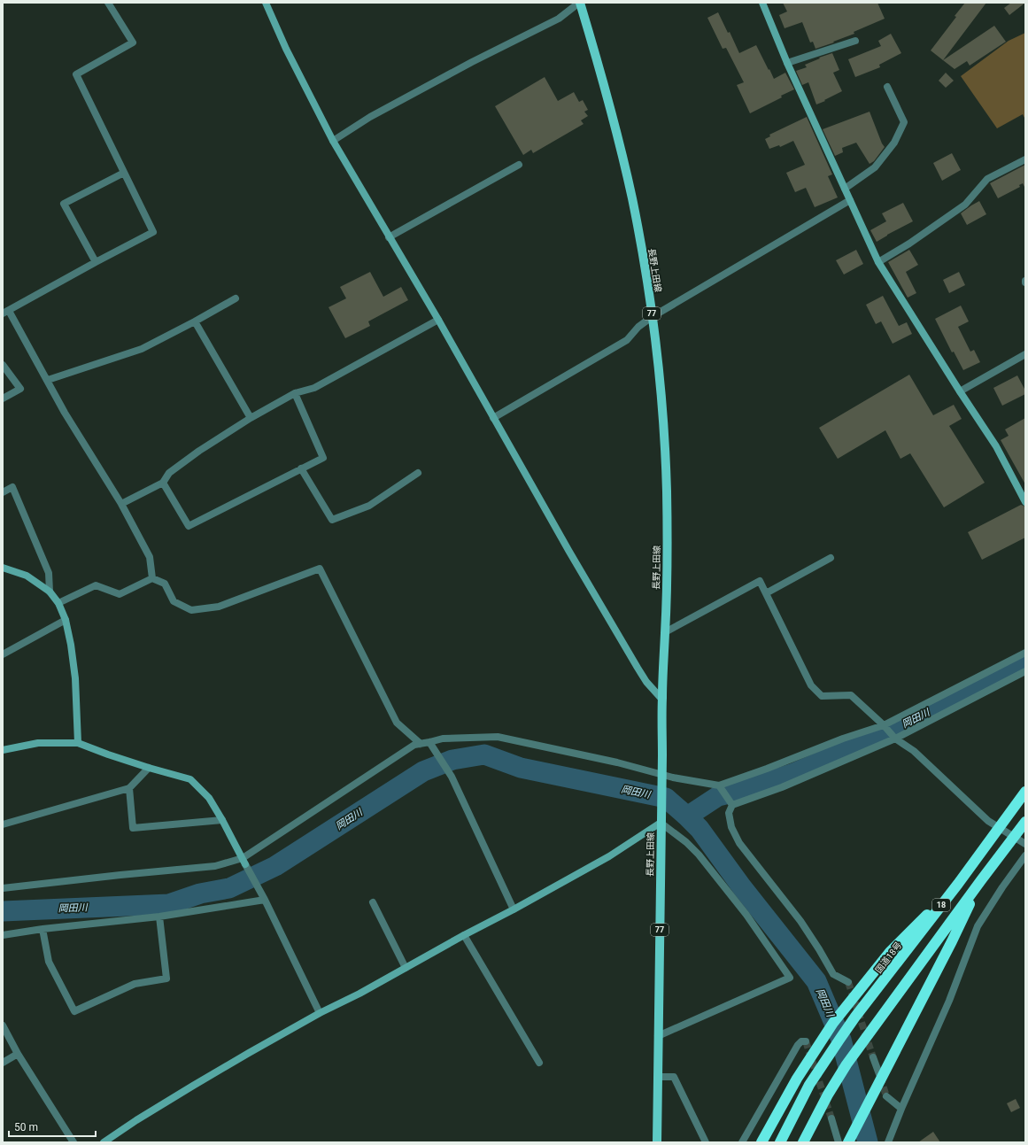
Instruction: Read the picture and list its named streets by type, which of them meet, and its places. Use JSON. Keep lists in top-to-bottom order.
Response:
{
  "streets": {
    "highway": ["18", "国道18号"],
    "main road": ["長野上田線", "77"]
  },
  "water": ["岡田川"],
  "scale_bar": "50 m"
}
